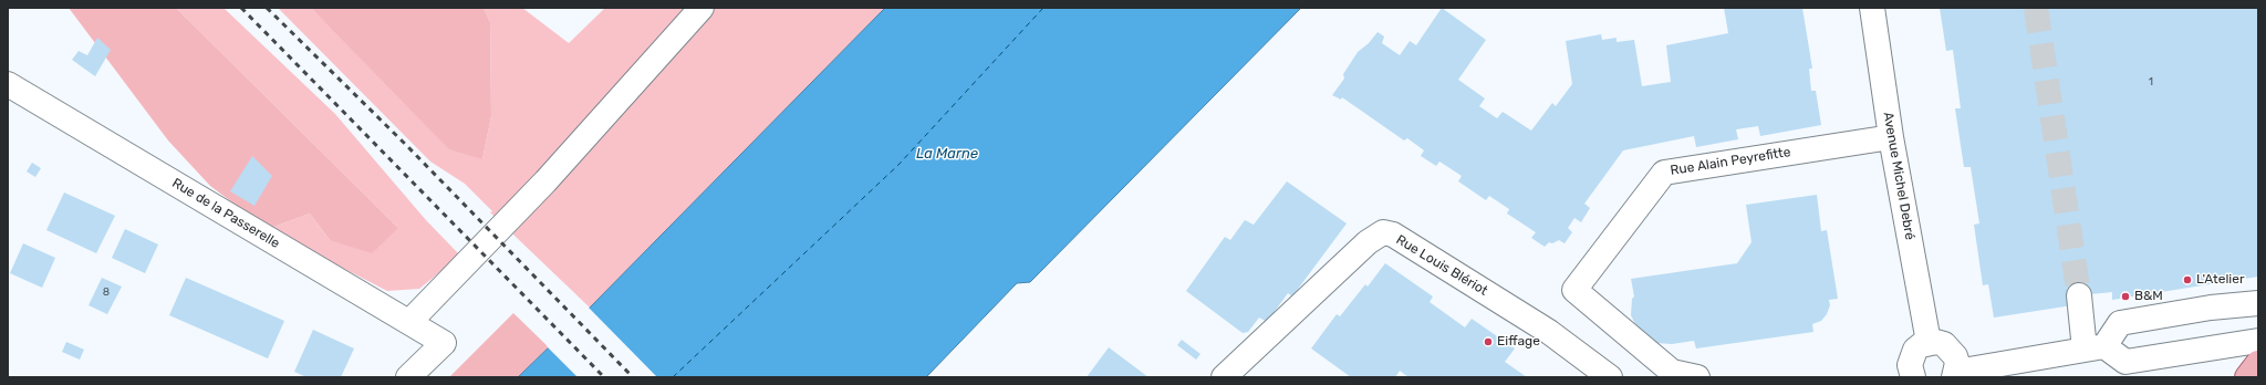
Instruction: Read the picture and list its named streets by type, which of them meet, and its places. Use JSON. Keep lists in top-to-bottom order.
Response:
{
  "streets": {
    "street": [
      "Rue Alain Peyrefitte",
      "Avenue Michel Debré",
      "Rue de la Passerelle",
      "Rue Louis Blériot"
    ]
  },
  "crossings": [
    ["Rue Alain Peyrefitte", "Avenue Michel Debré"]
  ],
  "water": ["La Marne"],
  "places": ["L'Atelier", "B&M", "Eiffage"],
  "house_numbers": ["1", "8"]
}
